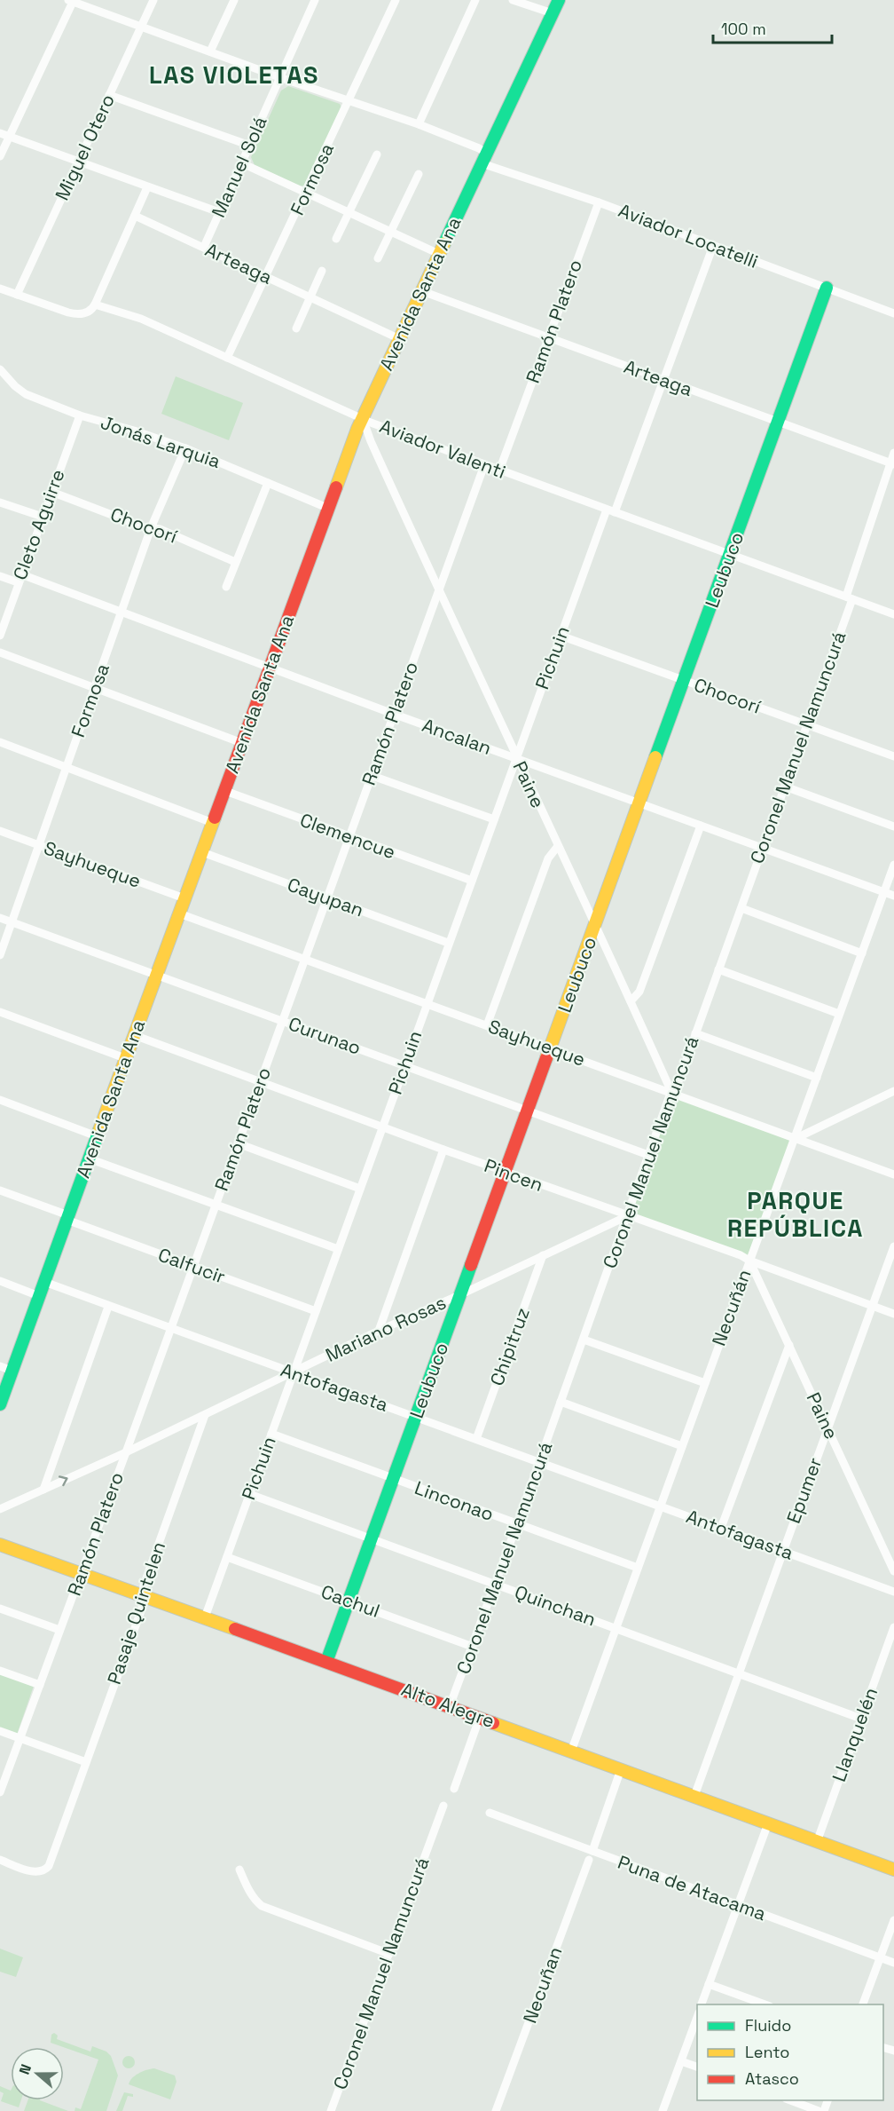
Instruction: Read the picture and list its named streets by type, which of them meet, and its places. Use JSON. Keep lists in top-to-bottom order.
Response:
{
  "streets": {
    "main road": ["Avenida Santa Ana", "Leubuco", "Alto Alegre"],
    "street": [
      "Miguel Otero",
      "Manuel Solá",
      "Formosa",
      "Aviador Locatelli",
      "Arteaga",
      "Ramón Platero",
      "Jonás Larquia",
      "Aviador Valenti",
      "Cleto Aguirre",
      "Chocorí",
      "Pichuin",
      "Ancalan",
      "Coronel Manuel Namuncurá",
      "Paine",
      "Clemencue",
      "Sayhueque",
      "Cayupan",
      "Curunao",
      "Pincen",
      "Calfucir",
      "Necuñán",
      "Mariano Rosas",
      "Chipitruz",
      "Antofagasta",
      "Epumer",
      "Linconao",
      "Cachul",
      "Quinchan",
      "Pasaje Quintelen",
      "Llanquelén",
      "Puna de Atacama",
      "Necuñan"
    ]
  },
  "crossings": [
    ["Miguel Otero", "Aviador Locatelli"],
    ["Miguel Otero", "Arteaga"],
    ["Manuel Solá", "Aviador Locatelli"],
    ["Manuel Solá", "Arteaga"],
    ["Formosa", "Aviador Locatelli"],
    ["Formosa", "Arteaga"],
    ["Formosa", "Jonás Larquia"],
    ["Formosa", "Aviador Valenti"],
    ["Formosa", "Chocorí"],
    ["Formosa", "Ancalan"],
    ["Formosa", "Sayhueque"],
    ["Formosa", "Curunao"],
    ["Aviador Locatelli", "Avenida Santa Ana"],
    ["Aviador Locatelli", "Ramón Platero"],
    ["Aviador Locatelli", "Leubuco"],
    ["Aviador Locatelli", "Pichuin"],
    ["Arteaga", "Avenida Santa Ana"],
    ["Arteaga", "Ramón Platero"],
    ["Arteaga", "Leubuco"],
    ["Arteaga", "Pichuin"],
    ["Arteaga", "Coronel Manuel Namuncurá"],
    ["Avenida Santa Ana", "Jonás Larquia"],
    ["Avenida Santa Ana", "Aviador Valenti"],
    ["Avenida Santa Ana", "Ancalan"],
    ["Avenida Santa Ana", "Paine"],
    ["Avenida Santa Ana", "Clemencue"],
    ["Avenida Santa Ana", "Sayhueque"],
    ["Avenida Santa Ana", "Cayupan"],
    ["Avenida Santa Ana", "Curunao"],
    ["Avenida Santa Ana", "Pincen"],
    ["Avenida Santa Ana", "Calfucir"],
    ["Avenida Santa Ana", "Antofagasta"],
    ["Ramón Platero", "Aviador Valenti"],
    ["Ramón Platero", "Ancalan"],
    ["Ramón Platero", "Paine"],
    ["Ramón Platero", "Clemencue"],
    ["Ramón Platero", "Sayhueque"],
    ["Ramón Platero", "Cayupan"],
    ["Ramón Platero", "Curunao"],
    ["Ramón Platero", "Pincen"],
    ["Ramón Platero", "Calfucir"],
    ["Ramón Platero", "Mariano Rosas"],
    ["Ramón Platero", "Antofagasta"],
    ["Ramón Platero", "Alto Alegre"],
    ["Jonás Larquia", "Cleto Aguirre"],
    ["Aviador Valenti", "Leubuco"],
    ["Aviador Valenti", "Pichuin"],
    ["Aviador Valenti", "Coronel Manuel Namuncurá"],
    ["Aviador Valenti", "Paine"],
    ["Cleto Aguirre", "Chocorí"],
    ["Cleto Aguirre", "Ancalan"],
    ["Chocorí", "Leubuco"],
    ["Chocorí", "Pichuin"],
    ["Chocorí", "Coronel Manuel Namuncurá"],
    ["Leubuco", "Ancalan"],
    ["Leubuco", "Paine"],
    ["Leubuco", "Sayhueque"],
    ["Leubuco", "Curunao"],
    ["Leubuco", "Pincen"],
    ["Leubuco", "Mariano Rosas"],
    ["Leubuco", "Antofagasta"],
    ["Leubuco", "Linconao"],
    ["Leubuco", "Cachul"],
    ["Leubuco", "Quinchan"],
    ["Leubuco", "Alto Alegre"],
    ["Pichuin", "Ancalan"],
    ["Pichuin", "Paine"],
    ["Pichuin", "Clemencue"],
    ["Pichuin", "Sayhueque"],
    ["Pichuin", "Cayupan"],
    ["Pichuin", "Curunao"],
    ["Pichuin", "Pincen"],
    ["Pichuin", "Calfucir"],
    ["Pichuin", "Mariano Rosas"],
    ["Pichuin", "Antofagasta"],
    ["Pichuin", "Linconao"],
    ["Pichuin", "Cachul"],
    ["Pichuin", "Quinchan"],
    ["Pichuin", "Alto Alegre"],
    ["Ancalan", "Coronel Manuel Namuncurá"],
    ["Ancalan", "Paine"],
    ["Ancalan", "Necuñán"],
    ["Coronel Manuel Namuncurá", "Paine"],
    ["Coronel Manuel Namuncurá", "Sayhueque"],
    ["Coronel Manuel Namuncurá", "Curunao"],
    ["Coronel Manuel Namuncurá", "Pincen"],
    ["Coronel Manuel Namuncurá", "Mariano Rosas"],
    ["Coronel Manuel Namuncurá", "Antofagasta"],
    ["Coronel Manuel Namuncurá", "Linconao"],
    ["Coronel Manuel Namuncurá", "Cachul"],
    ["Coronel Manuel Namuncurá", "Quinchan"],
    ["Coronel Manuel Namuncurá", "Alto Alegre"],
    ["Paine", "Sayhueque"],
    ["Paine", "Pincen"],
    ["Paine", "Necuñán"],
    ["Paine", "Epumer"],
    ["Sayhueque", "Necuñán"],
    ["Pincen", "Necuñán"],
    ["Pincen", "Mariano Rosas"],
    ["Pincen", "Epumer"],
    ["Necuñán", "Antofagasta"],
    ["Necuñán", "Linconao"],
    ["Necuñán", "Quinchan"],
    ["Necuñán", "Alto Alegre"],
    ["Mariano Rosas", "Chipitruz"],
    ["Mariano Rosas", "Antofagasta"],
    ["Mariano Rosas", "Pasaje Quintelen"],
    ["Chipitruz", "Antofagasta"],
    ["Antofagasta", "Epumer"],
    ["Epumer", "Quinchan"],
    ["Epumer", "Alto Alegre"],
    ["Quinchan", "Llanquelén"],
    ["Pasaje Quintelen", "Alto Alegre"],
    ["Alto Alegre", "Llanquelén"]
  ],
  "districts": ["LAS VIOLETAS", "PARQUE REPÚBLICA"],
  "legend": ["Fluido", "Lento", "Atasco"],
  "scale_bar": "100 m",
  "north": "left"
}
